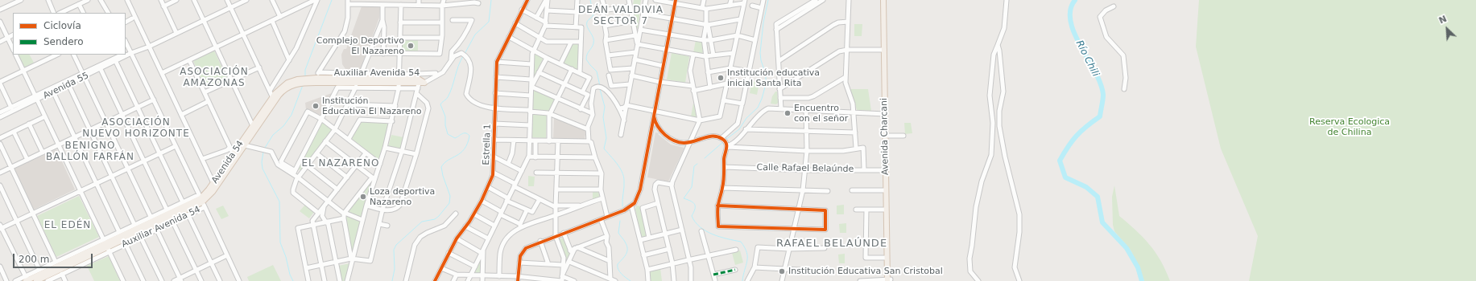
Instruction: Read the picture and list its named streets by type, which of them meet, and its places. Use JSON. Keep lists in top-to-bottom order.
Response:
{
  "streets": {
    "main road": ["Avenida Charcani", "Avenida 54"],
    "street": [
      "Auxiliar Avenida 54",
      "Avenida 55",
      "Estrella 1",
      "Calle Rafael Belaúnde"
    ]
  },
  "crossings": [
    ["Auxiliar Avenida 54", "Avenida 54"],
    ["Avenida Charcani", "Calle Rafael Belaúnde"]
  ],
  "districts": [
    "DEÁN VALDIVIA SECTOR 7",
    "ASOCIACIÓN AMAZONAS",
    "ASOCIACIÓN NUEVO HORIZONTE",
    "BENIGNO BALLÓN FARFÁN",
    "EL NAZARENO",
    "EL EDÉN",
    "RAFAEL BELAÚNDE"
  ],
  "water": ["Río Chili"],
  "parks": ["Reserva Ecologica de Chilina"],
  "places": [
    "Complejo Deportivo El Nazareno",
    "Institución educativa inicial Santa Rita",
    "Institución Educativa El Nazareno",
    "Encuentro con el señor",
    "Loza deportiva Nazareno",
    "Institución Educativa San Cristobal"
  ],
  "legend": ["Ciclovía", "Sendero"],
  "scale_bar": "200 m",
  "north": "top left"
}
